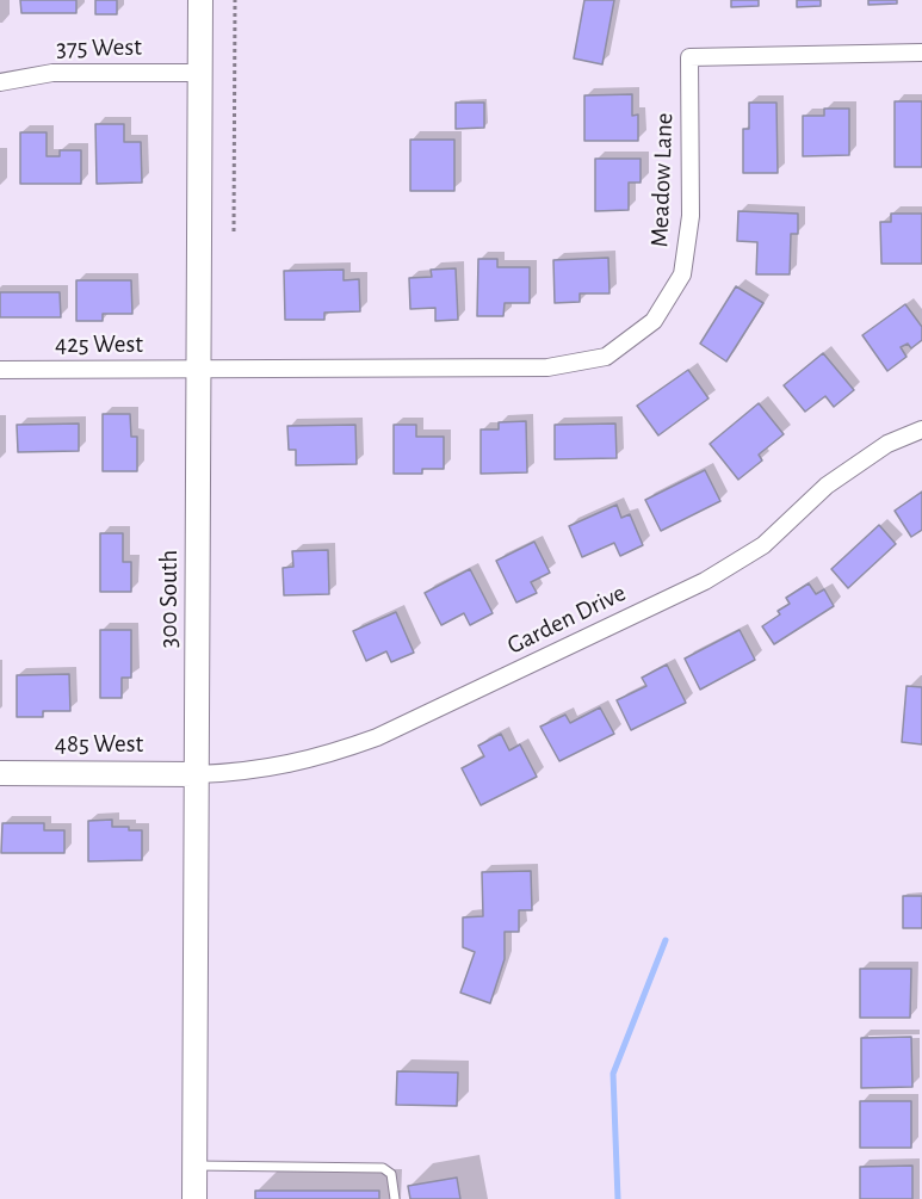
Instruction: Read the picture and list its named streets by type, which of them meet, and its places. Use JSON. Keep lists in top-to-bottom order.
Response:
{
  "streets": {
    "street": [
      "375 West",
      "Meadow Lane",
      "425 West",
      "300 South",
      "Garden Drive",
      "485 West"
    ]
  },
  "crossings": [
    ["375 West", "300 South"],
    ["Meadow Lane", "425 West"],
    ["Meadow Lane", "300 South"],
    ["425 West", "300 South"],
    ["300 South", "Garden Drive"],
    ["300 South", "485 West"],
    ["Garden Drive", "485 West"]
  ]
}
